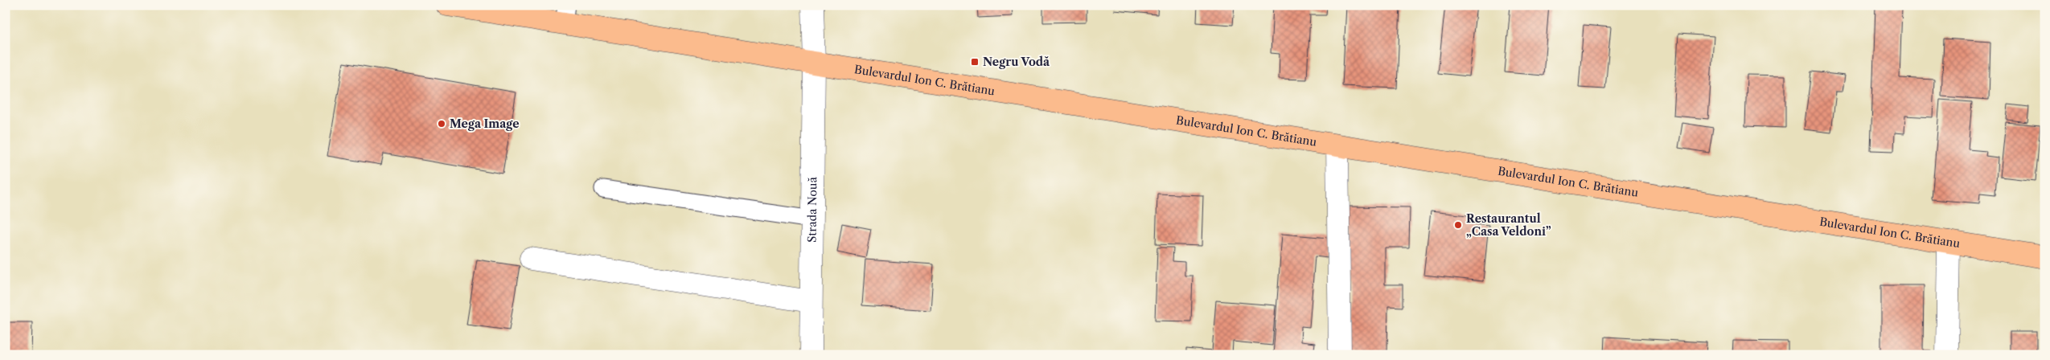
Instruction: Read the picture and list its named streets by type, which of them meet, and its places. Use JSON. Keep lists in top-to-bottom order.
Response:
{
  "streets": {
    "main road": ["Bulevardul Ion C. Brătianu"],
    "street": ["Strada Nouă"]
  },
  "crossings": [
    ["Bulevardul Ion C. Brătianu", "Strada Nouă"]
  ],
  "places": {
    "transit": ["Negru Vodă"],
    "other": ["Mega Image", "Restaurantul „Casa Veldoni”"]
  }
}
